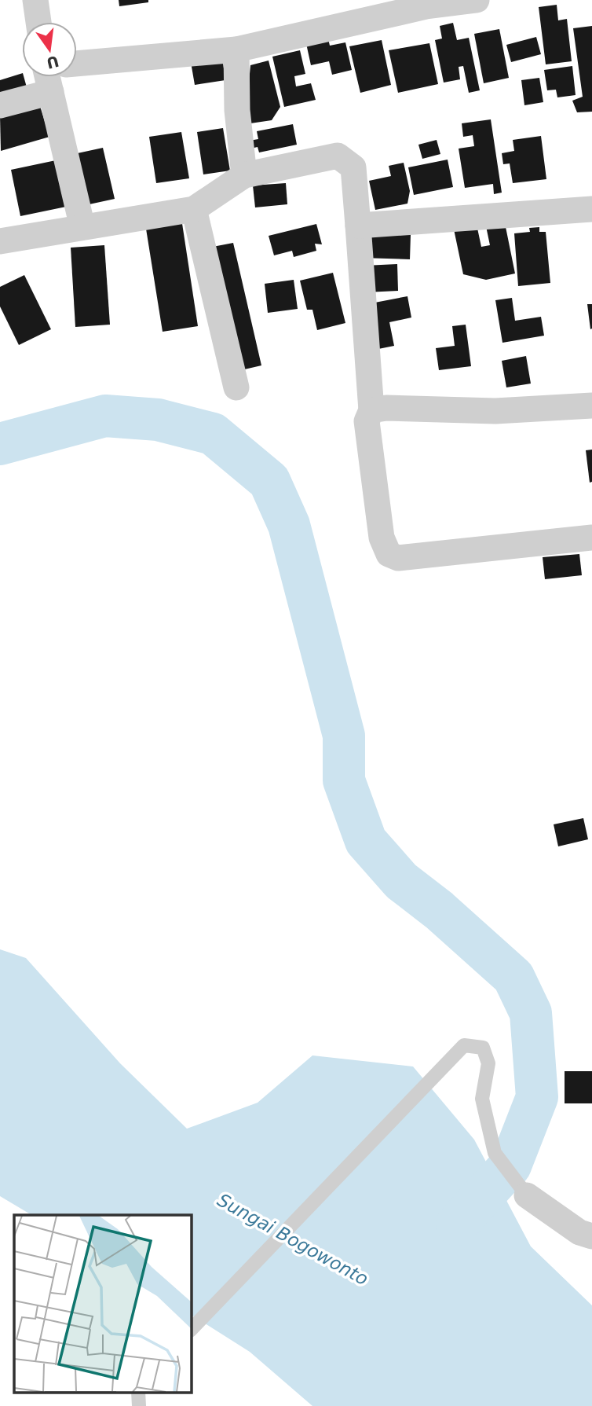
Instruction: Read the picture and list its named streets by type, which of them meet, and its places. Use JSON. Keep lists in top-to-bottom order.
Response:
{
  "water": ["Sungai Bogowonto"],
  "north": "bottom"
}
